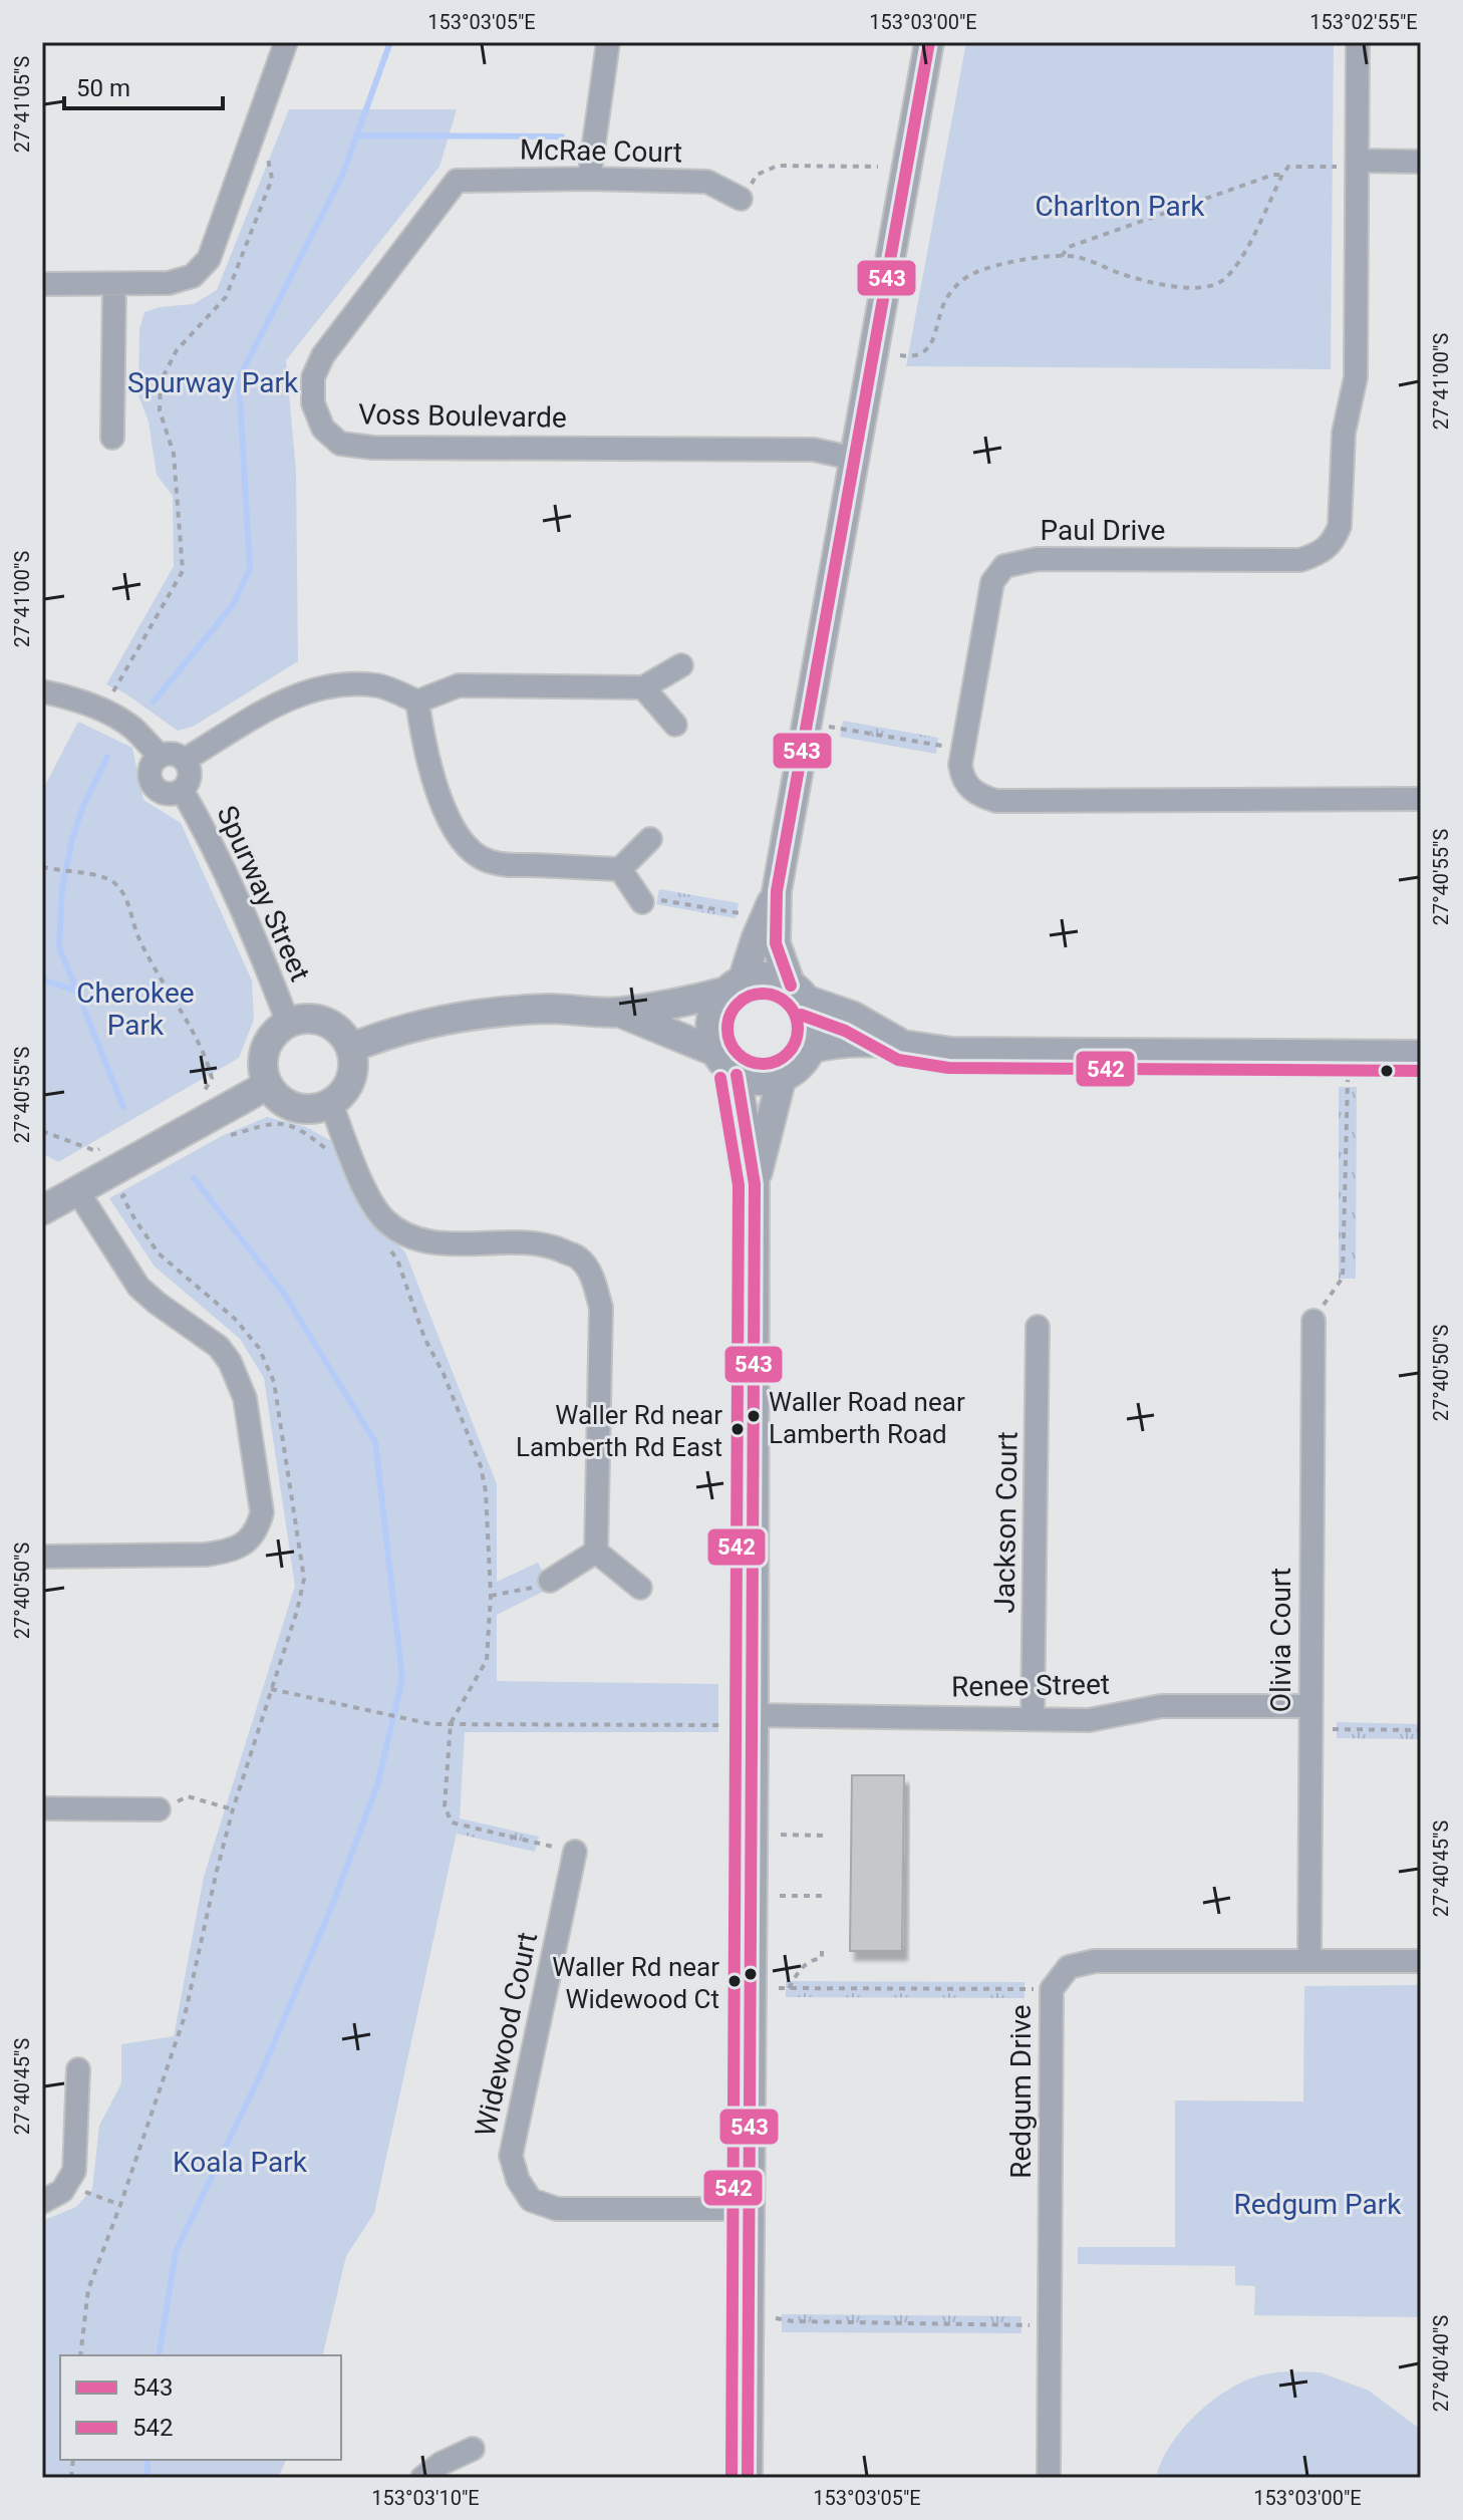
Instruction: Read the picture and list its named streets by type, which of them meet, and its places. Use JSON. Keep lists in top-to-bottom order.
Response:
{
  "streets": {
    "street": [
      "McRae Court",
      "Voss Boulevarde",
      "Paul Drive",
      "Spurway Street",
      "Jackson Court",
      "Olivia Court",
      "Renee Street",
      "Widewood Court",
      "Redgum Drive"
    ]
  },
  "crossings": [
    ["McRae Court", "Voss Boulevarde"],
    ["Jackson Court", "Renee Street"],
    ["Olivia Court", "Renee Street"],
    ["Olivia Court", "Redgum Drive"]
  ],
  "parks": [
    "Charlton Park",
    "Spurway Park",
    "Cherokee Park",
    "Koala Park",
    "Redgum Park"
  ],
  "places": ["Waller Road near Lamberth Road", "Waller Rd near Lamberth Rd East", "Waller Rd near Widewood Ct"],
  "lines": ["transit line 543", "transit line 542"],
  "legend": ["543", "542"],
  "scale_bar": "50 m",
  "coordinates": [
    "153°03'05\"E",
    "153°03'00\"E",
    "153°02'55\"E",
    "27°41'05\"S",
    "27°41'00\"S",
    "27°40'55\"S",
    "27°40'50\"S",
    "27°40'45\"S",
    "27°40'40\"S",
    "153°03'10\"E"
  ]
}
